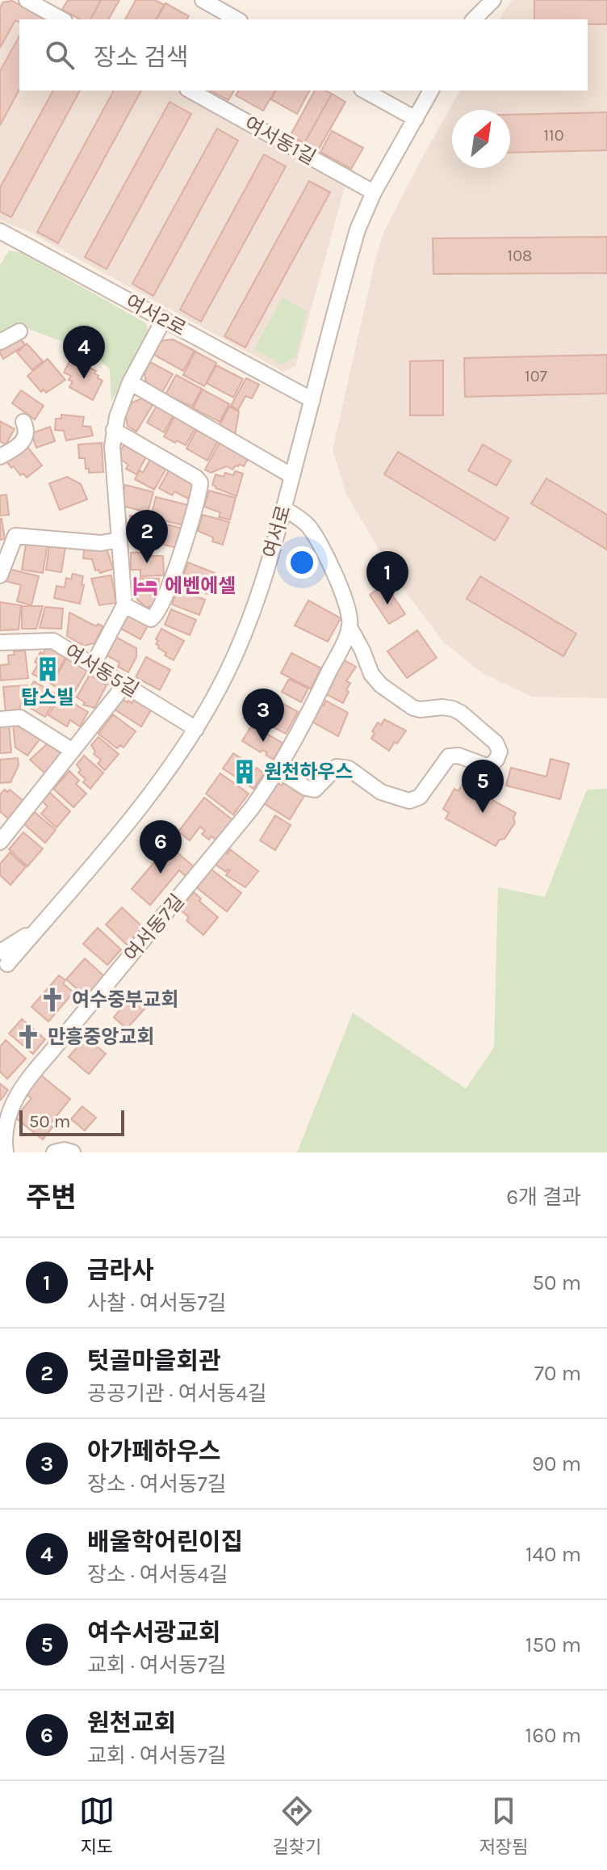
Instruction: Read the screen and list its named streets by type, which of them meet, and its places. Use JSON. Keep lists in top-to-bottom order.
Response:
{
  "streets": {
    "street": [
      "여서동1길",
      "여서2로",
      "여서로",
      "여서동5길",
      "여서동7길"
    ]
  },
  "crossings": [
    ["여서동1길", "여서로"],
    ["여서2로", "여서로"],
    ["여서로", "여서동5길"]
  ],
  "places": {
    "hotel": ["에벤에셀"],
    "building": ["탑스빌", "원천하우스"],
    "church": ["여수중부교회", "만흥중앙교회"]
  },
  "house_numbers": ["110", "108", "107"],
  "scale_bar": "50 m",
  "north": "top right",
  "page": {
    "search": "장소 검색",
    "pins": [
      "4",
      "2",
      "1",
      "3",
      "5",
      "6"
    ],
    "scale": "50 m",
    "heading": ["주변", "6개 결과"],
    "list": [
      {
        "mark": "1",
        "name": "금라사",
        "note": "사찰 · 여서동7길",
        "value": "50 m"
      },
      {
        "mark": "2",
        "name": "텃골마을회관",
        "note": "공공기관 · 여서동4길",
        "value": "70 m"
      },
      {
        "mark": "3",
        "name": "아가페하우스",
        "note": "장소 · 여서동7길",
        "value": "90 m"
      },
      {
        "mark": "4",
        "name": "배울학어린이집",
        "note": "장소 · 여서동4길",
        "value": "140 m"
      },
      {
        "mark": "5",
        "name": "여수서광교회",
        "note": "교회 · 여서동7길",
        "value": "150 m"
      },
      {
        "mark": "6",
        "name": "원천교회",
        "note": "교회 · 여서동7길",
        "value": "160 m"
      }
    ],
    "nav": ["지도", "길찾기", "저장됨"]
  }
}
